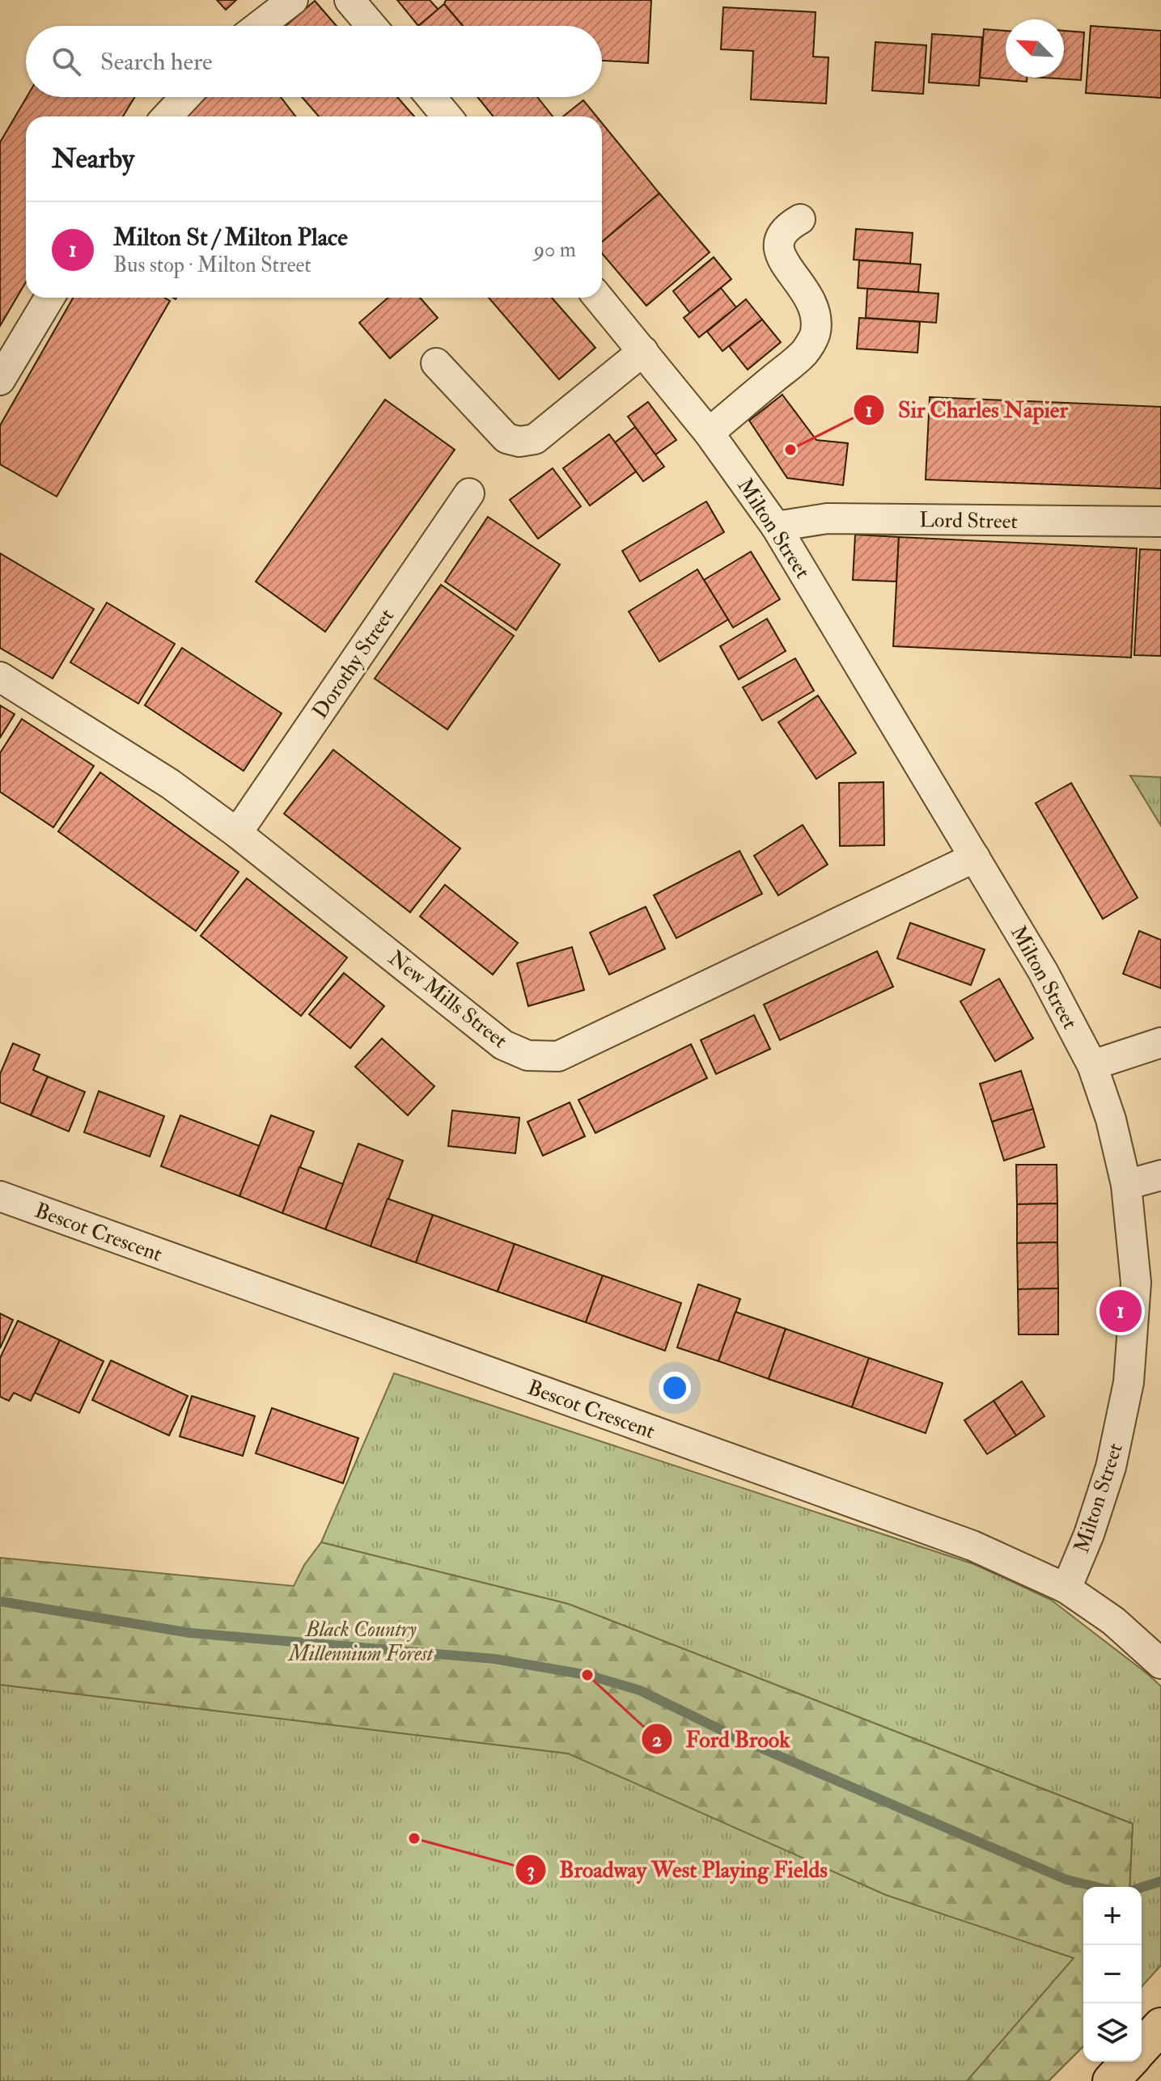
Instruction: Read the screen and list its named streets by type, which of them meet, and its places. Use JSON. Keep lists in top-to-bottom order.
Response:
{
  "streets": {
    "street": [
      "Lord Street",
      "Milton Street",
      "Dorothy Street",
      "New Mills Street",
      "Bescot Crescent"
    ]
  },
  "crossings": [
    ["Lord Street", "Milton Street"],
    ["Milton Street", "New Mills Street"],
    ["Milton Street", "Bescot Crescent"],
    ["Dorothy Street", "New Mills Street"]
  ],
  "parks": ["Black Country Millennium Forest"],
  "places": ["Sir Charles Napier", "Ford Brook", "Broadway West Playing Fields"],
  "north": "top left",
  "page": {
    "search": "Search here",
    "heading": "Nearby",
    "list": [
      {
        "mark": "1",
        "name": "Milton St / Milton Place",
        "note": "Bus stop · Milton Street",
        "value": "90 m"
      }
    ],
    "pins": "1",
    "map_buttons": ["+", "−"]
  }
}
